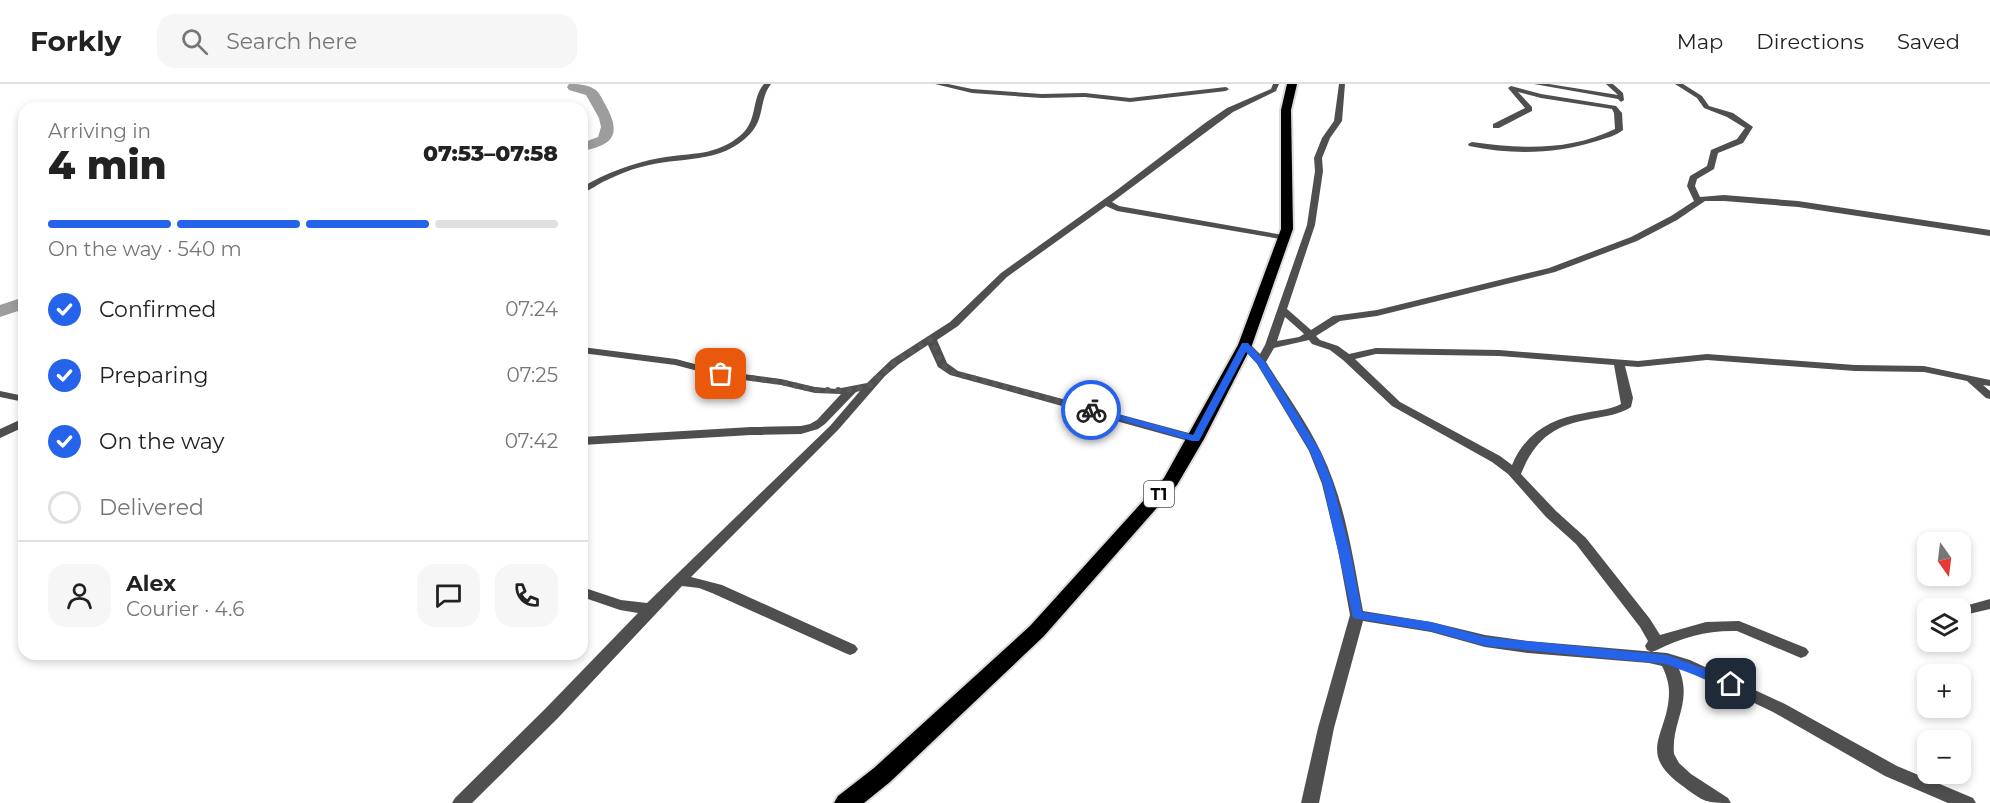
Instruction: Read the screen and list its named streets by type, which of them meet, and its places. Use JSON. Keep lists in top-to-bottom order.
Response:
{
  "streets": {
    "highway": ["T1"]
  },
  "north": "bottom",
  "page": {
    "header": "Forkly",
    "search": "Search here",
    "nav": ["Map", "Directions", "Saved"],
    "heading": ["4 min", "Arriving in", "07:53–07:58"],
    "panel": ["Alex", "Courier · 4.6"],
    "bar": "On the way · 540 m",
    "list": [
      ["Confirmed", "07:24"],
      ["Preparing", "07:25"],
      ["On the way", "07:42"],
      "Delivered"
    ],
    "map_buttons": ["+", "−"]
  }
}
